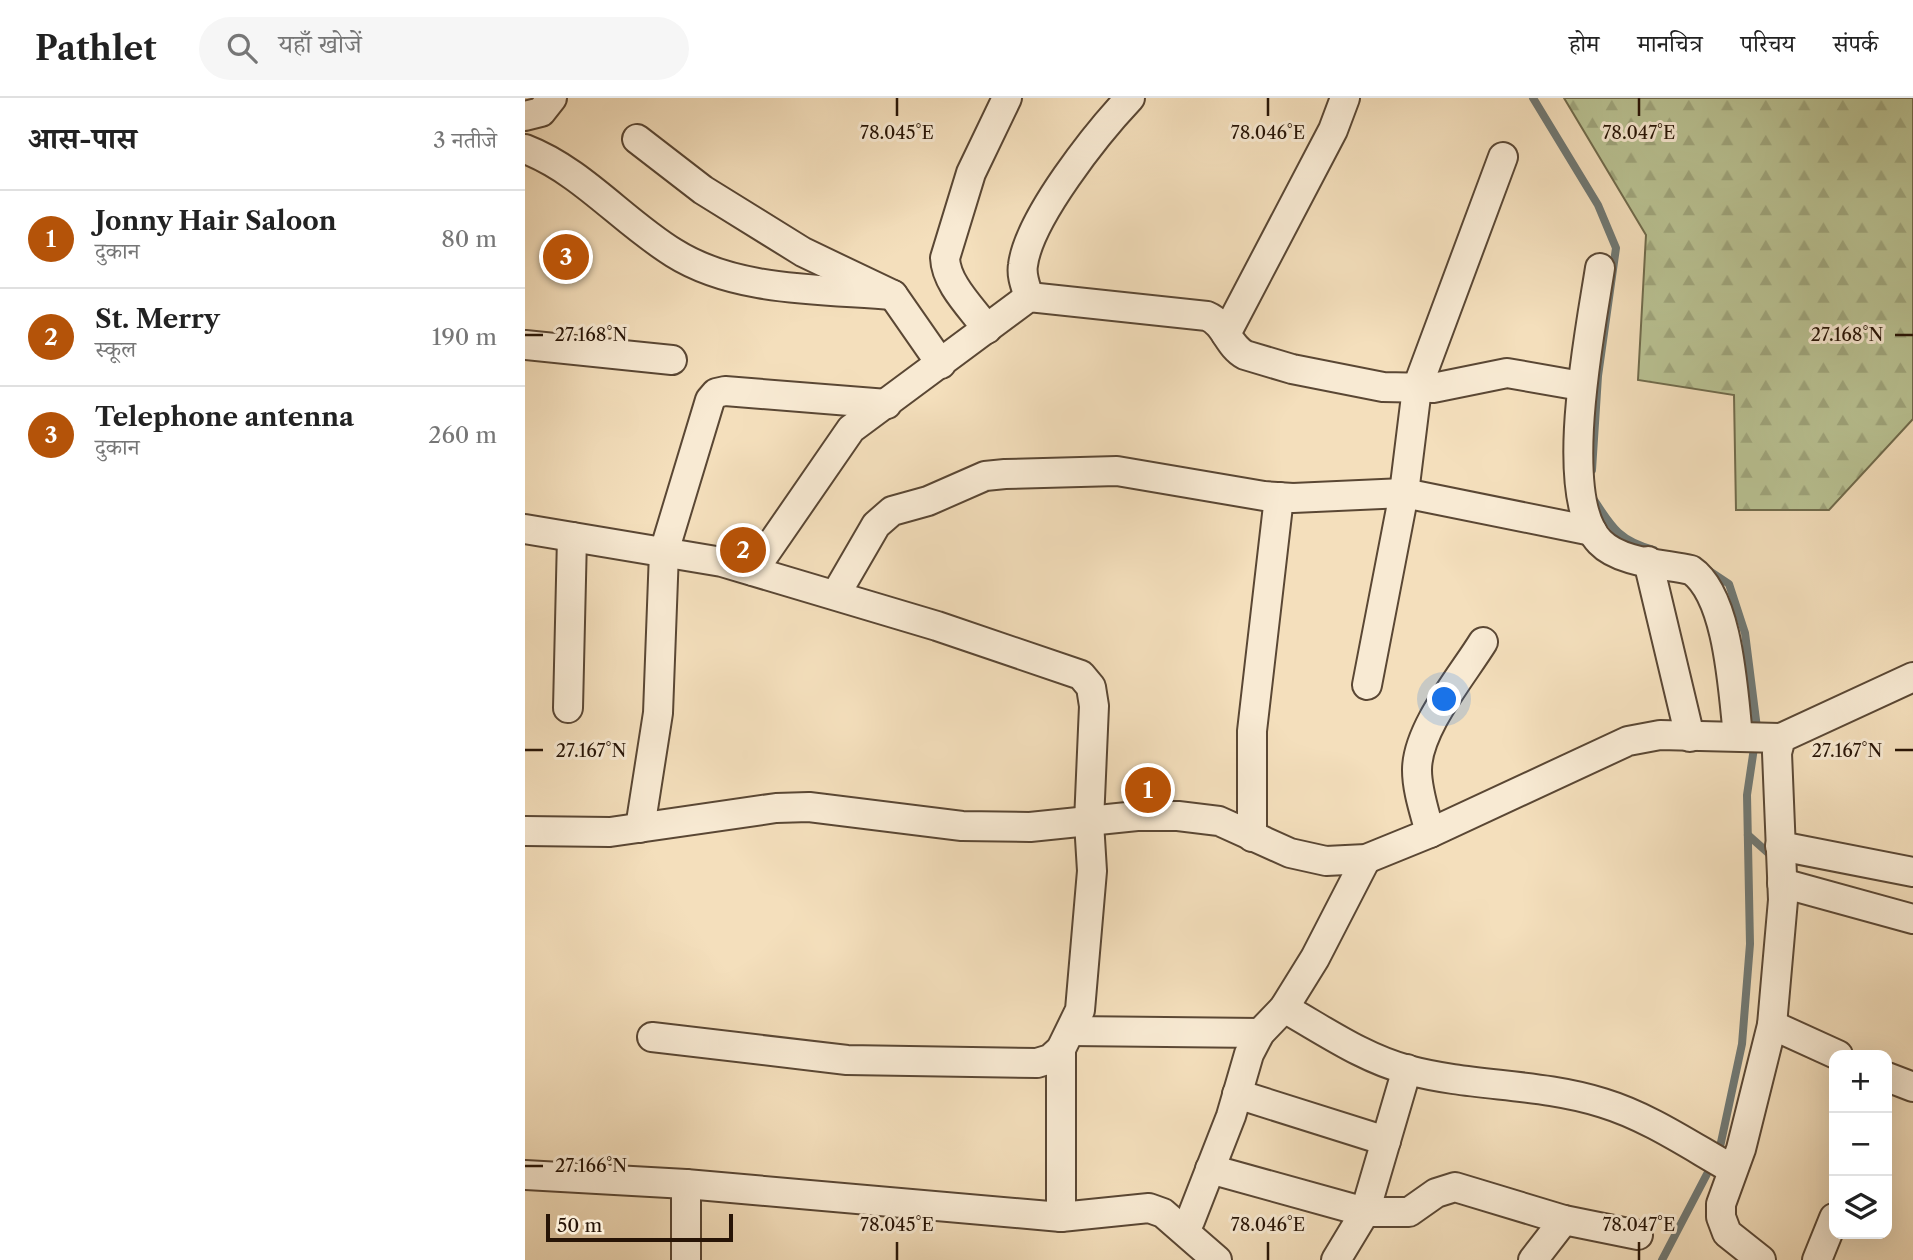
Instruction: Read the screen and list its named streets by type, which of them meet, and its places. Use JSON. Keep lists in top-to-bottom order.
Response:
{
  "scale_bar": "50 m",
  "page": {
    "header": "Pathlet",
    "search": "यहाँ खोजें",
    "nav": [
      "होम",
      "मानचित्र",
      "परिचय",
      "संपर्क"
    ],
    "heading": ["आस-पास", "3 नतीजे"],
    "list": [
      {
        "mark": "1",
        "name": "Jonny Hair Saloon",
        "note": "दुकान",
        "value": "80 m"
      },
      {
        "mark": "2",
        "name": "St. Merry",
        "note": "स्कूल",
        "value": "190 m"
      },
      {
        "mark": "3",
        "name": "Telephone antenna",
        "note": "दुकान",
        "value": "260 m"
      }
    ],
    "pins": ["3", "2", "1"],
    "map_buttons": ["+", "−"],
    "scale": "50 m"
  },
  "coordinates": [
    "78.045°E",
    "78.046°E",
    "78.047°E",
    "27.168°N",
    "27.167°N",
    "27.166°N"
  ]
}
